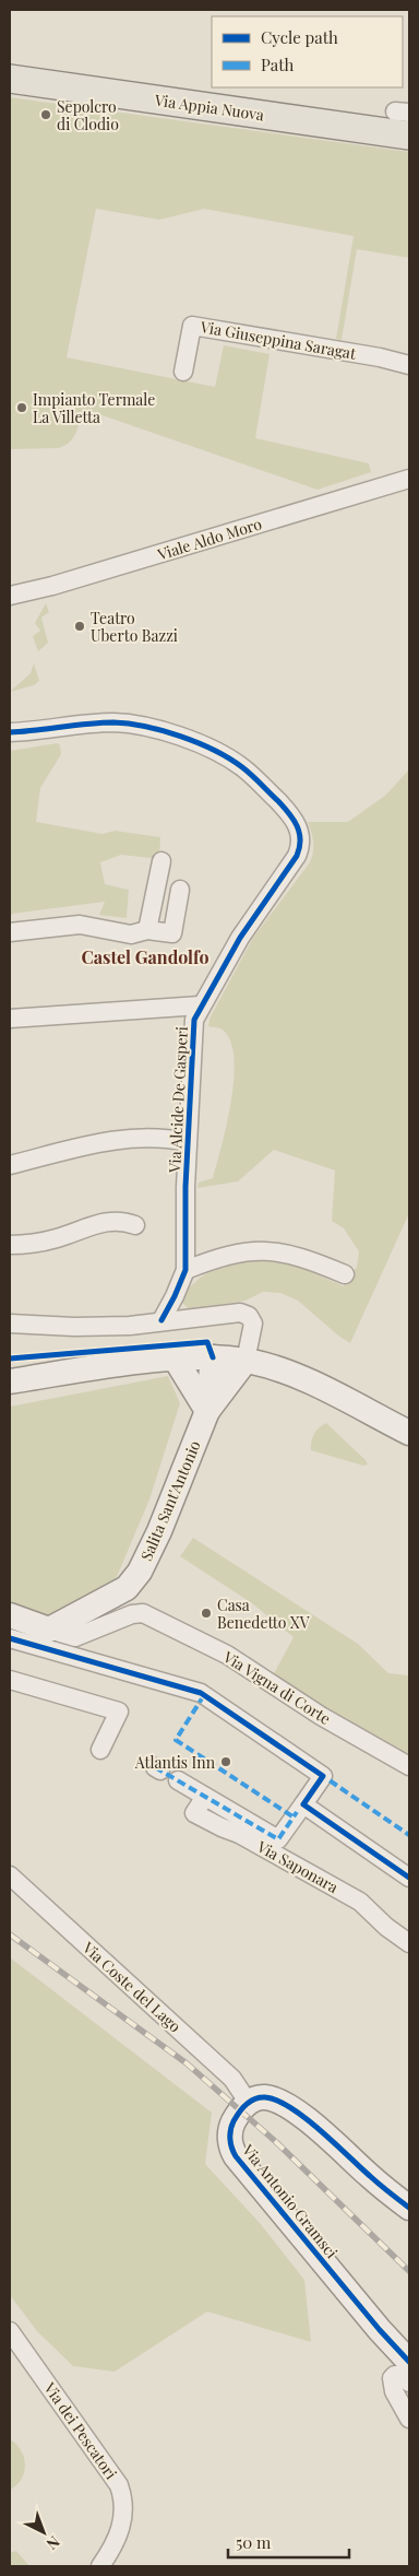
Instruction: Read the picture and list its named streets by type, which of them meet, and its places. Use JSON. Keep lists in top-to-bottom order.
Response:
{
  "streets": {
    "main road": ["Via Appia Nuova"],
    "street": [
      "Via Giuseppina Saragat",
      "Viale Aldo Moro",
      "Via Alcide De Gasperi",
      "Salita Sant'Antonio",
      "Via Vigna di Corte",
      "Via Saponara",
      "Via Coste del Lago",
      "Via Antonio Gramsci",
      "Via dei Pescatori"
    ]
  },
  "crossings": [
    ["Salita Sant'Antonio", "Via Vigna di Corte"],
    ["Via Coste del Lago", "Via Antonio Gramsci"]
  ],
  "districts": ["Castel Gandolfo"],
  "places": [
    "Sepolcro di Clodio",
    "Impianto Termale La Villetta",
    "Teatro Uberto Bazzi",
    "Casa Benedetto XV",
    "Atlantis Inn"
  ],
  "legend": ["Cycle path", "Path"],
  "scale_bar": "50 m",
  "north": "bottom right"
}
